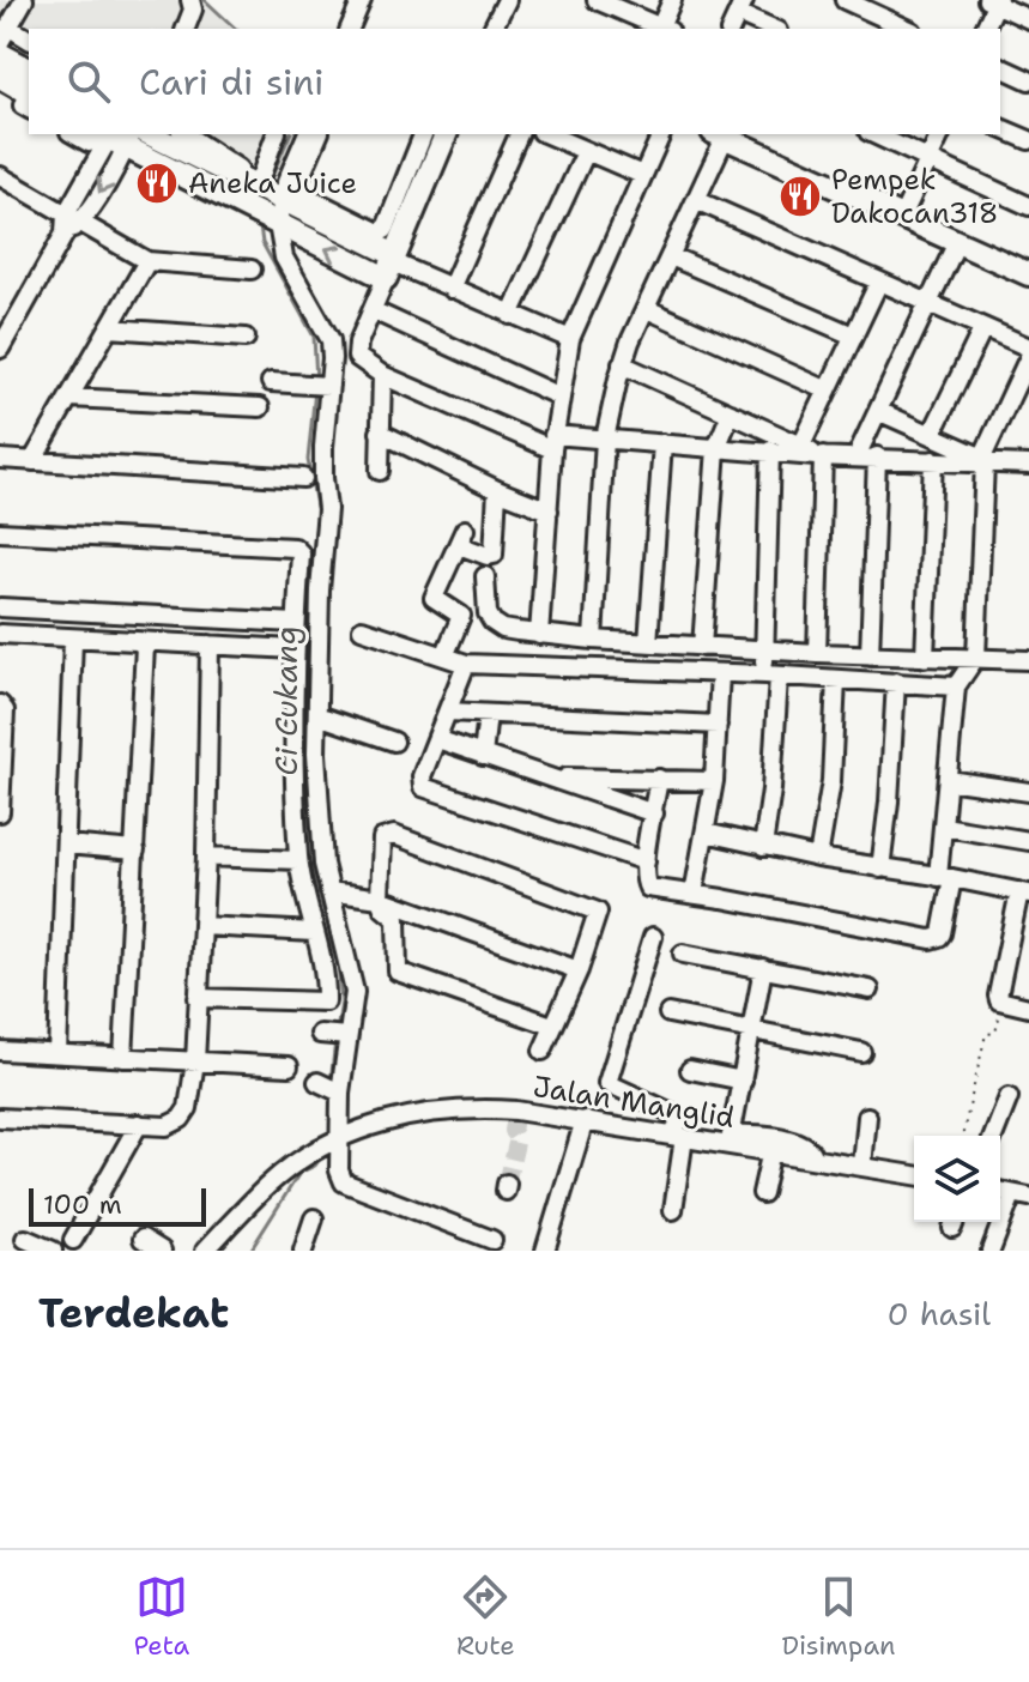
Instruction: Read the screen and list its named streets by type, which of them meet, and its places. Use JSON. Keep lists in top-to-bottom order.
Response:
{
  "streets": {
    "street": ["Jalan Manglid"]
  },
  "water": ["Ci Cukang"],
  "places": {
    "restaurant": ["Aneka Juice", "Pempek Dakocan318"]
  },
  "scale_bar": "100 m",
  "page": {
    "search": "Cari di sini",
    "scale": "100 m",
    "heading": ["Terdekat", "0 hasil"],
    "nav": ["Peta", "Rute", "Disimpan"]
  }
}
